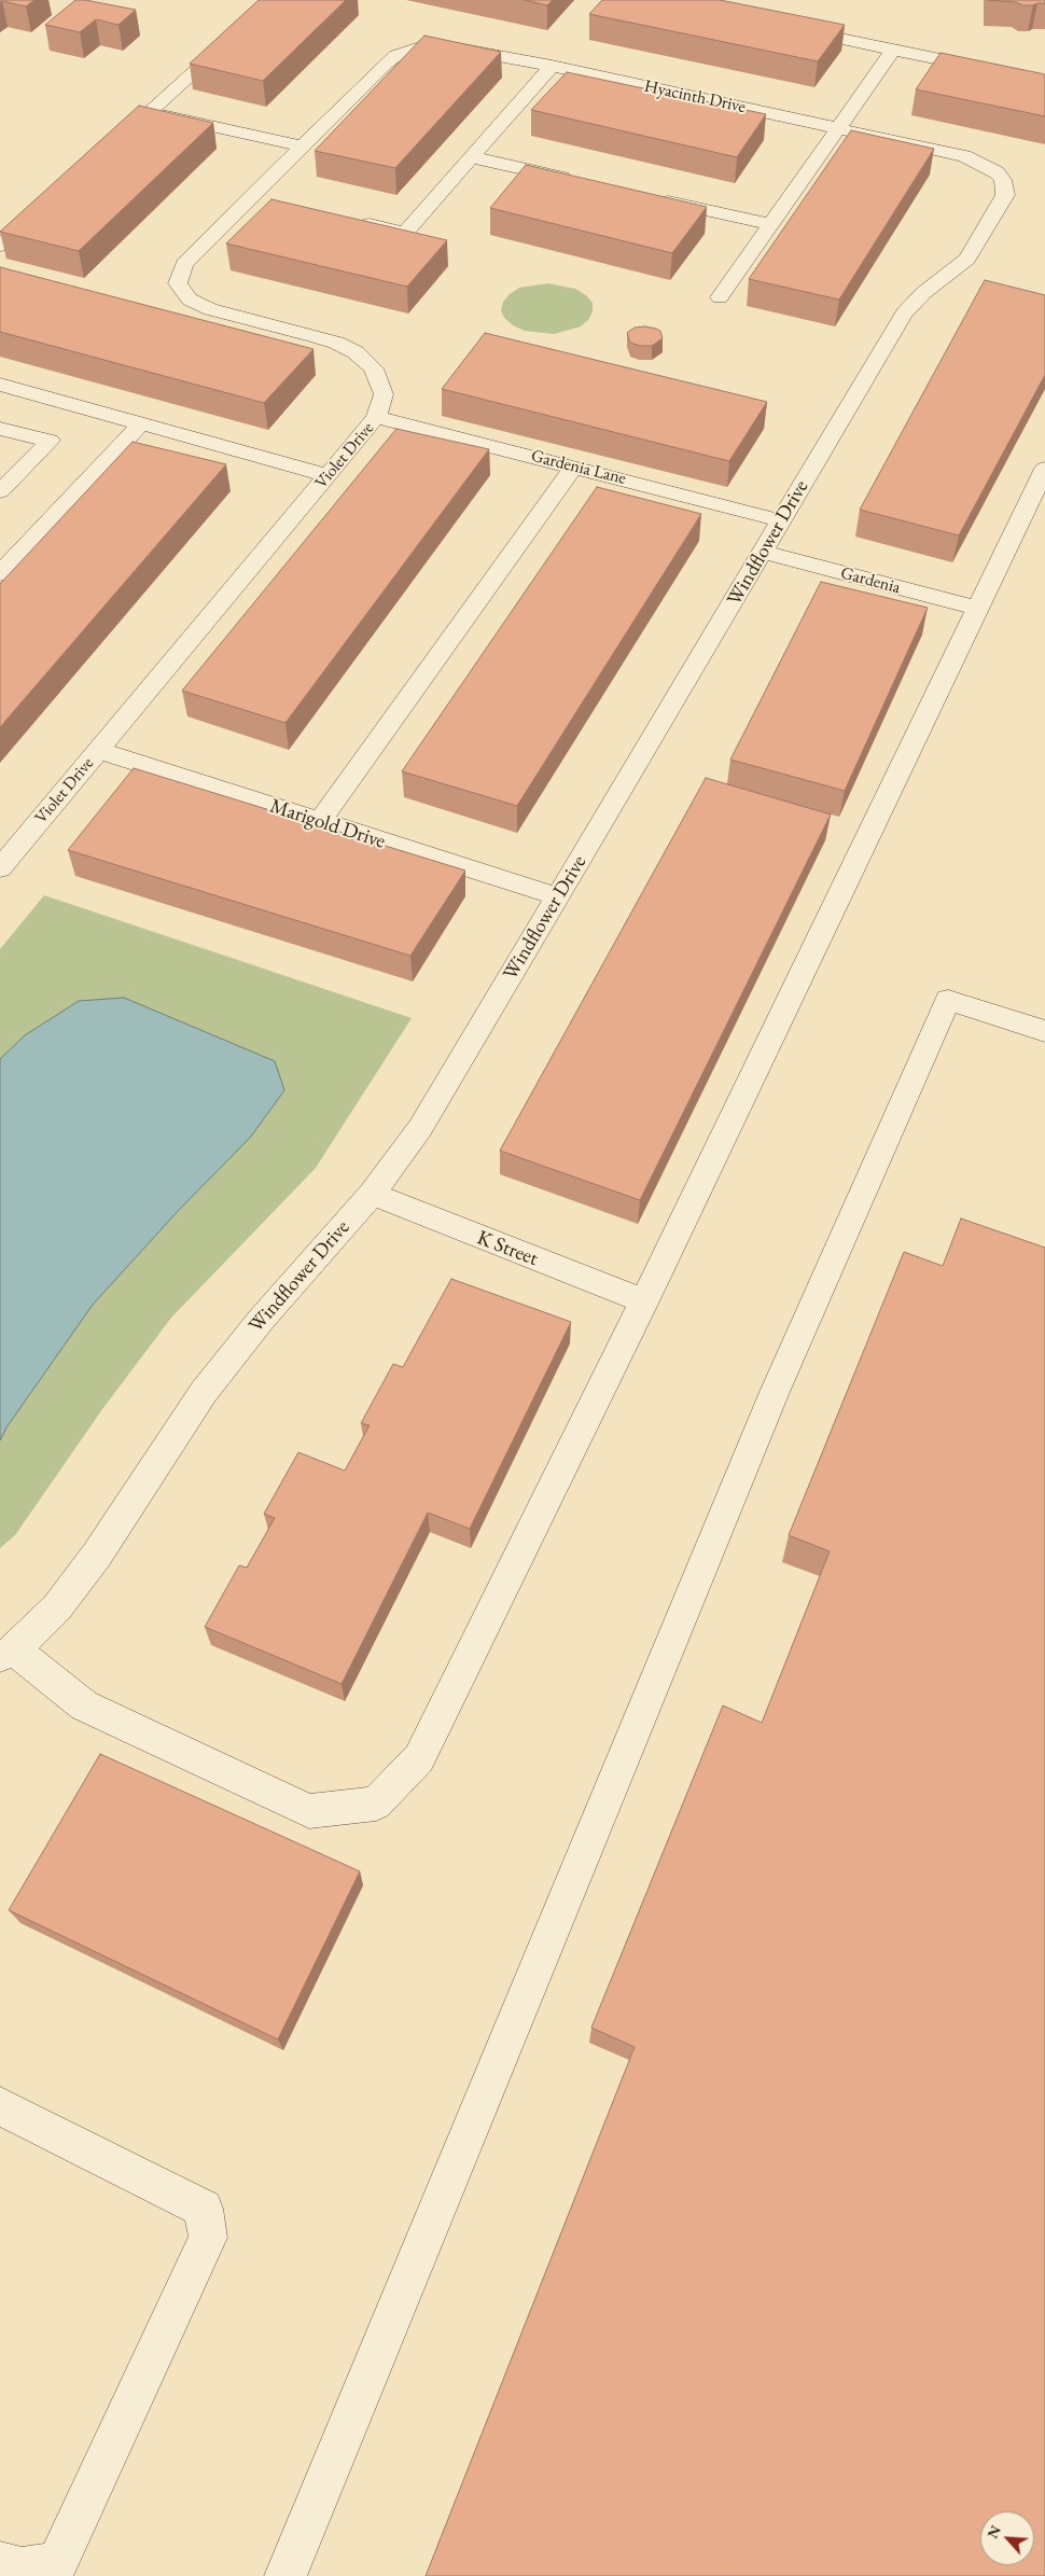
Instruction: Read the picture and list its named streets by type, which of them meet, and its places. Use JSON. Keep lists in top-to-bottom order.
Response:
{
  "streets": {
    "street": [
      "Hyacinth Drive",
      "Violet Drive",
      "Gardenia Lane",
      "Windflower Drive",
      "Gardenia",
      "Marigold Drive",
      "K Street"
    ]
  },
  "crossings": [
    ["Hyacinth Drive", "Violet Drive"],
    ["Hyacinth Drive", "Windflower Drive"],
    ["Violet Drive", "Gardenia Lane"],
    ["Violet Drive", "Marigold Drive"],
    ["Gardenia Lane", "Windflower Drive"],
    ["Windflower Drive", "Gardenia"],
    ["Windflower Drive", "Marigold Drive"],
    ["Windflower Drive", "K Street"]
  ],
  "north": "top left"
}
